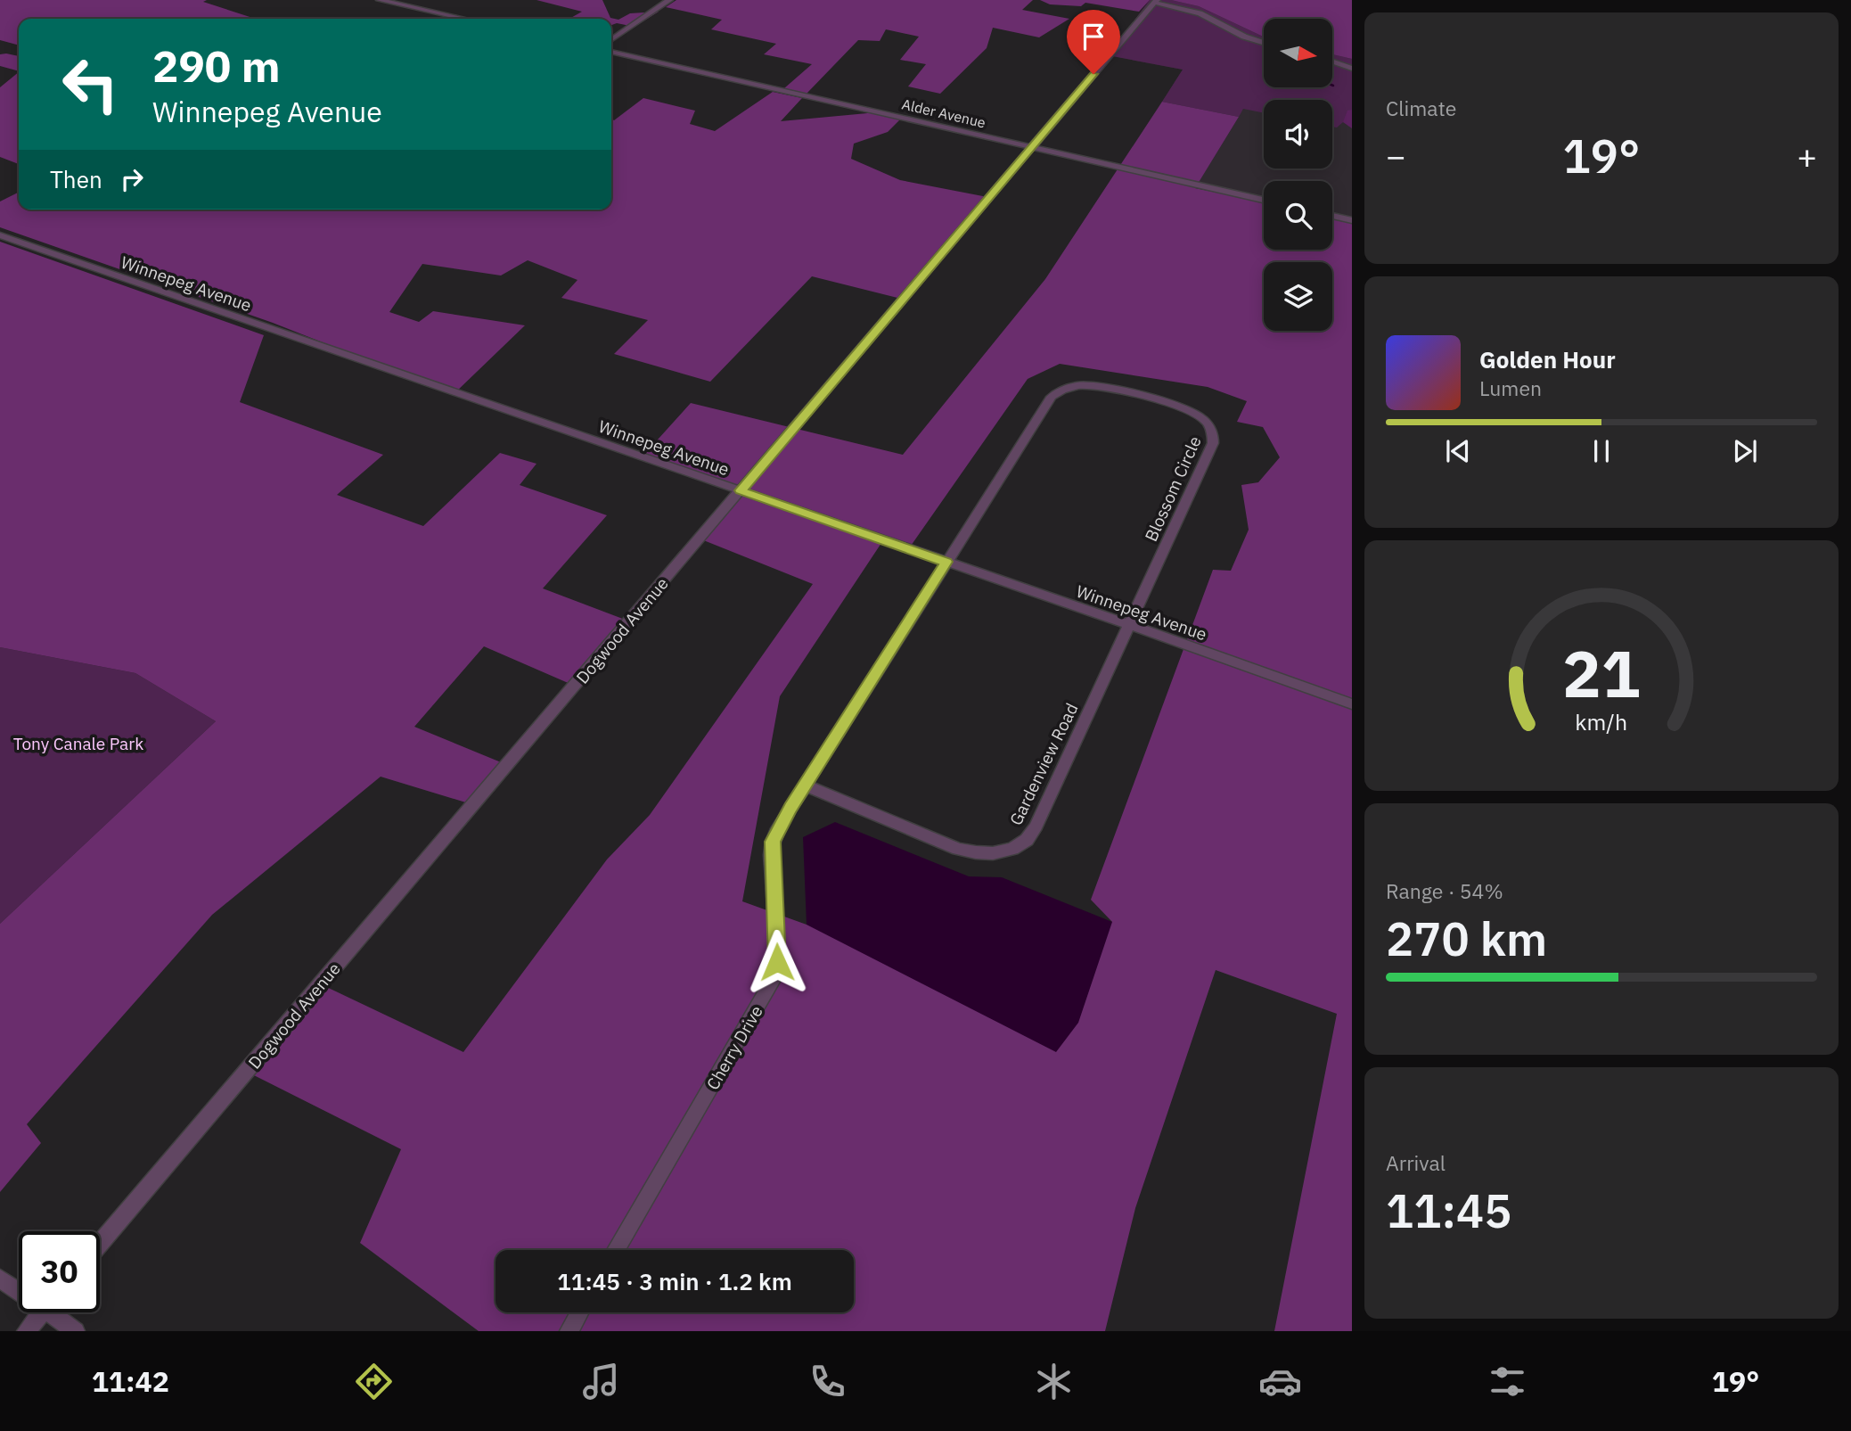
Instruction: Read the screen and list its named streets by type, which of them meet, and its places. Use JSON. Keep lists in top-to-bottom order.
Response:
{
  "streets": {
    "street": [
      "Alder Avenue",
      "Winnepeg Avenue",
      "Blossom Circle",
      "Dogwood Avenue",
      "Gardenview Road",
      "Cherry Drive"
    ]
  },
  "crossings": [
    ["Alder Avenue", "Dogwood Avenue"],
    ["Winnepeg Avenue", "Blossom Circle"],
    ["Winnepeg Avenue", "Dogwood Avenue"],
    ["Winnepeg Avenue", "Gardenview Road"],
    ["Winnepeg Avenue", "Cherry Drive"],
    ["Blossom Circle", "Gardenview Road"],
    ["Blossom Circle", "Cherry Drive"],
    ["Gardenview Road", "Cherry Drive"]
  ],
  "parks": ["Tony Canale Park"],
  "north": "right",
  "page": {
    "tile": [
      "Climate",
      ["Range · 54%", "270 km"],
      ["Arrival", "11:45"]
    ],
    "turn": ["290 m", "Winnepeg Avenue"],
    "heat": ["−", "19°", "+"],
    "then": "Then",
    "song": ["Golden Hour", "Lumen"],
    "limit": "30",
    "trip": "11:45 · 3 min · 1.2 km",
    "tabs": ["11:42", "19°"],
    "gauge": ["21", "km/h"]
  }
}
